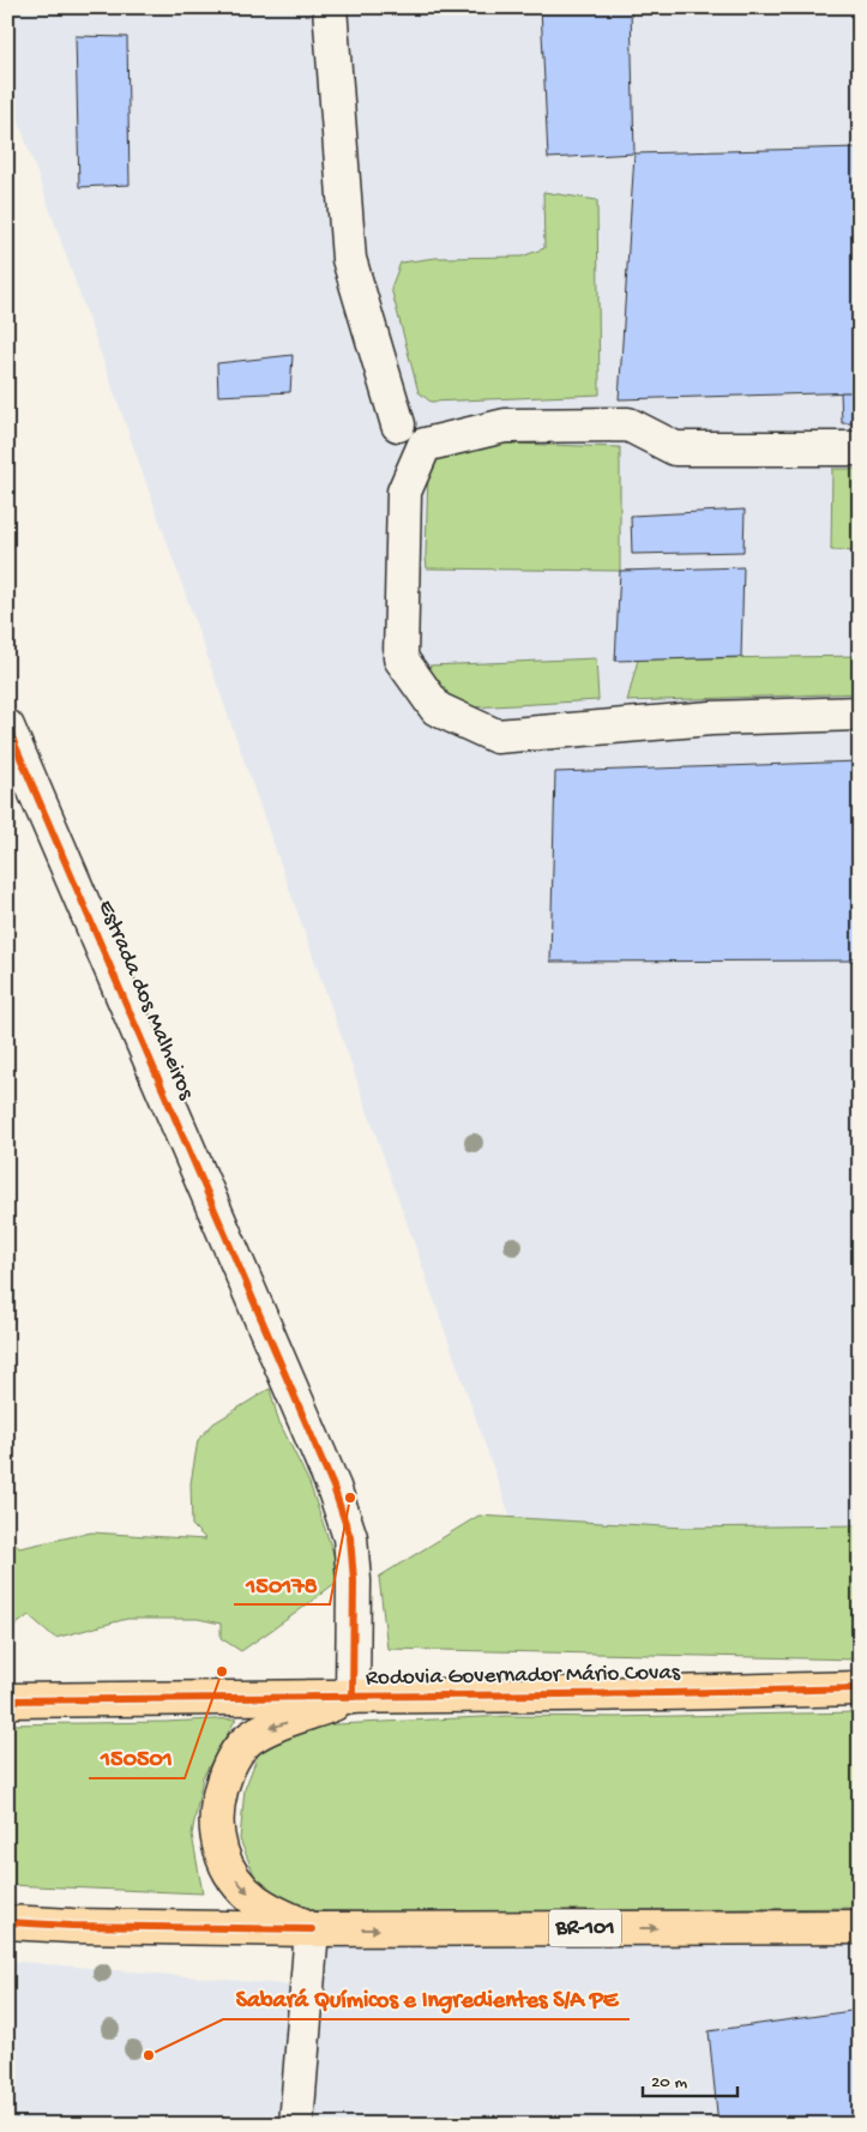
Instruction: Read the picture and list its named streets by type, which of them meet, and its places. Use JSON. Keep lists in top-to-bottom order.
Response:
{
  "streets": {
    "highway": ["Rodovia Governador Mário Covas", "BR-101"],
    "street": ["Estrada dos Malheiros"]
  },
  "crossings": [
    ["Estrada dos Malheiros", "Rodovia Governador Mário Covas"]
  ],
  "places": ["150178", "150501", "Sabará Químicos e Ingredientes S/A PE"],
  "scale_bar": "20 m"
}
